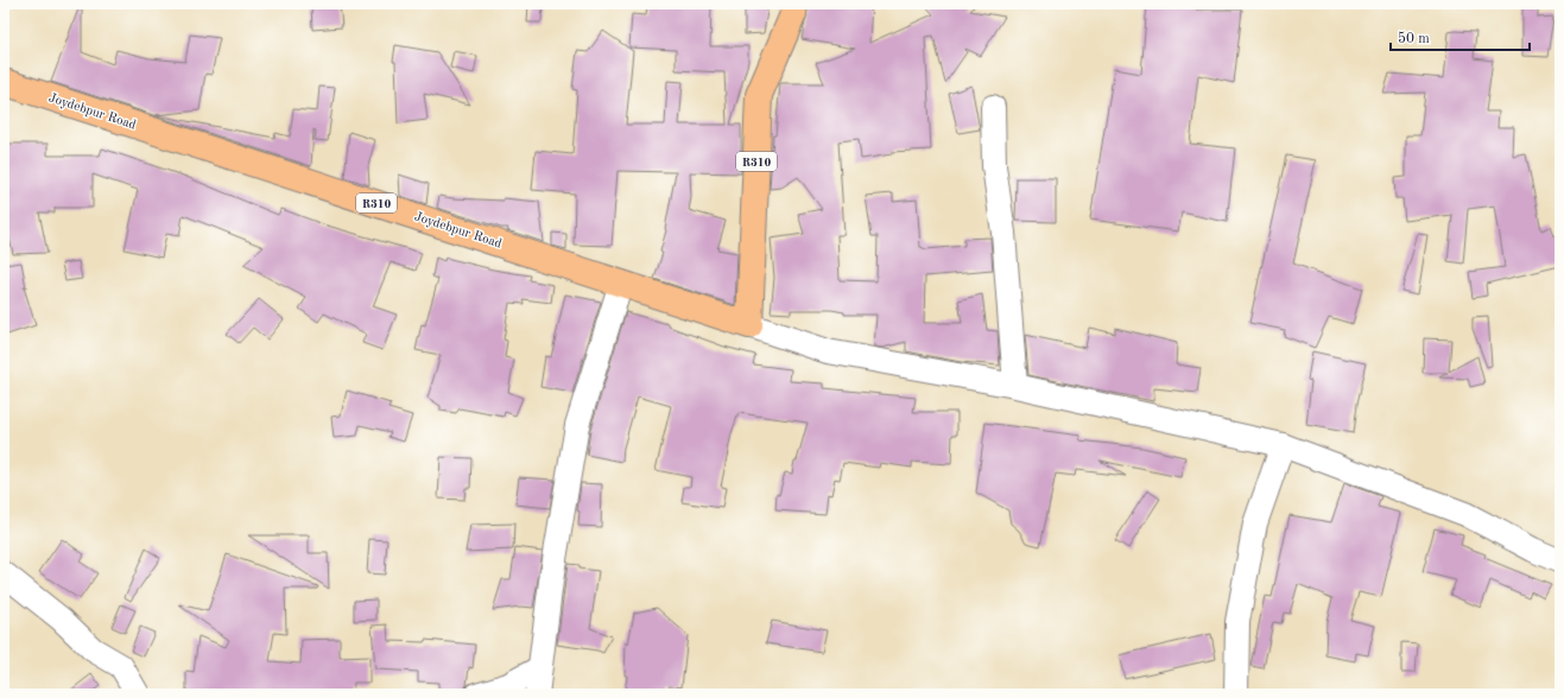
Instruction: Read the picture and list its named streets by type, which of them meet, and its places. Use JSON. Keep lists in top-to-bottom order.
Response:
{
  "streets": {
    "main road": ["Joydebpur Road", "R310"]
  },
  "crossings": [
    ["Joydebpur Road", "R310"]
  ],
  "scale_bar": "50 m"
}
